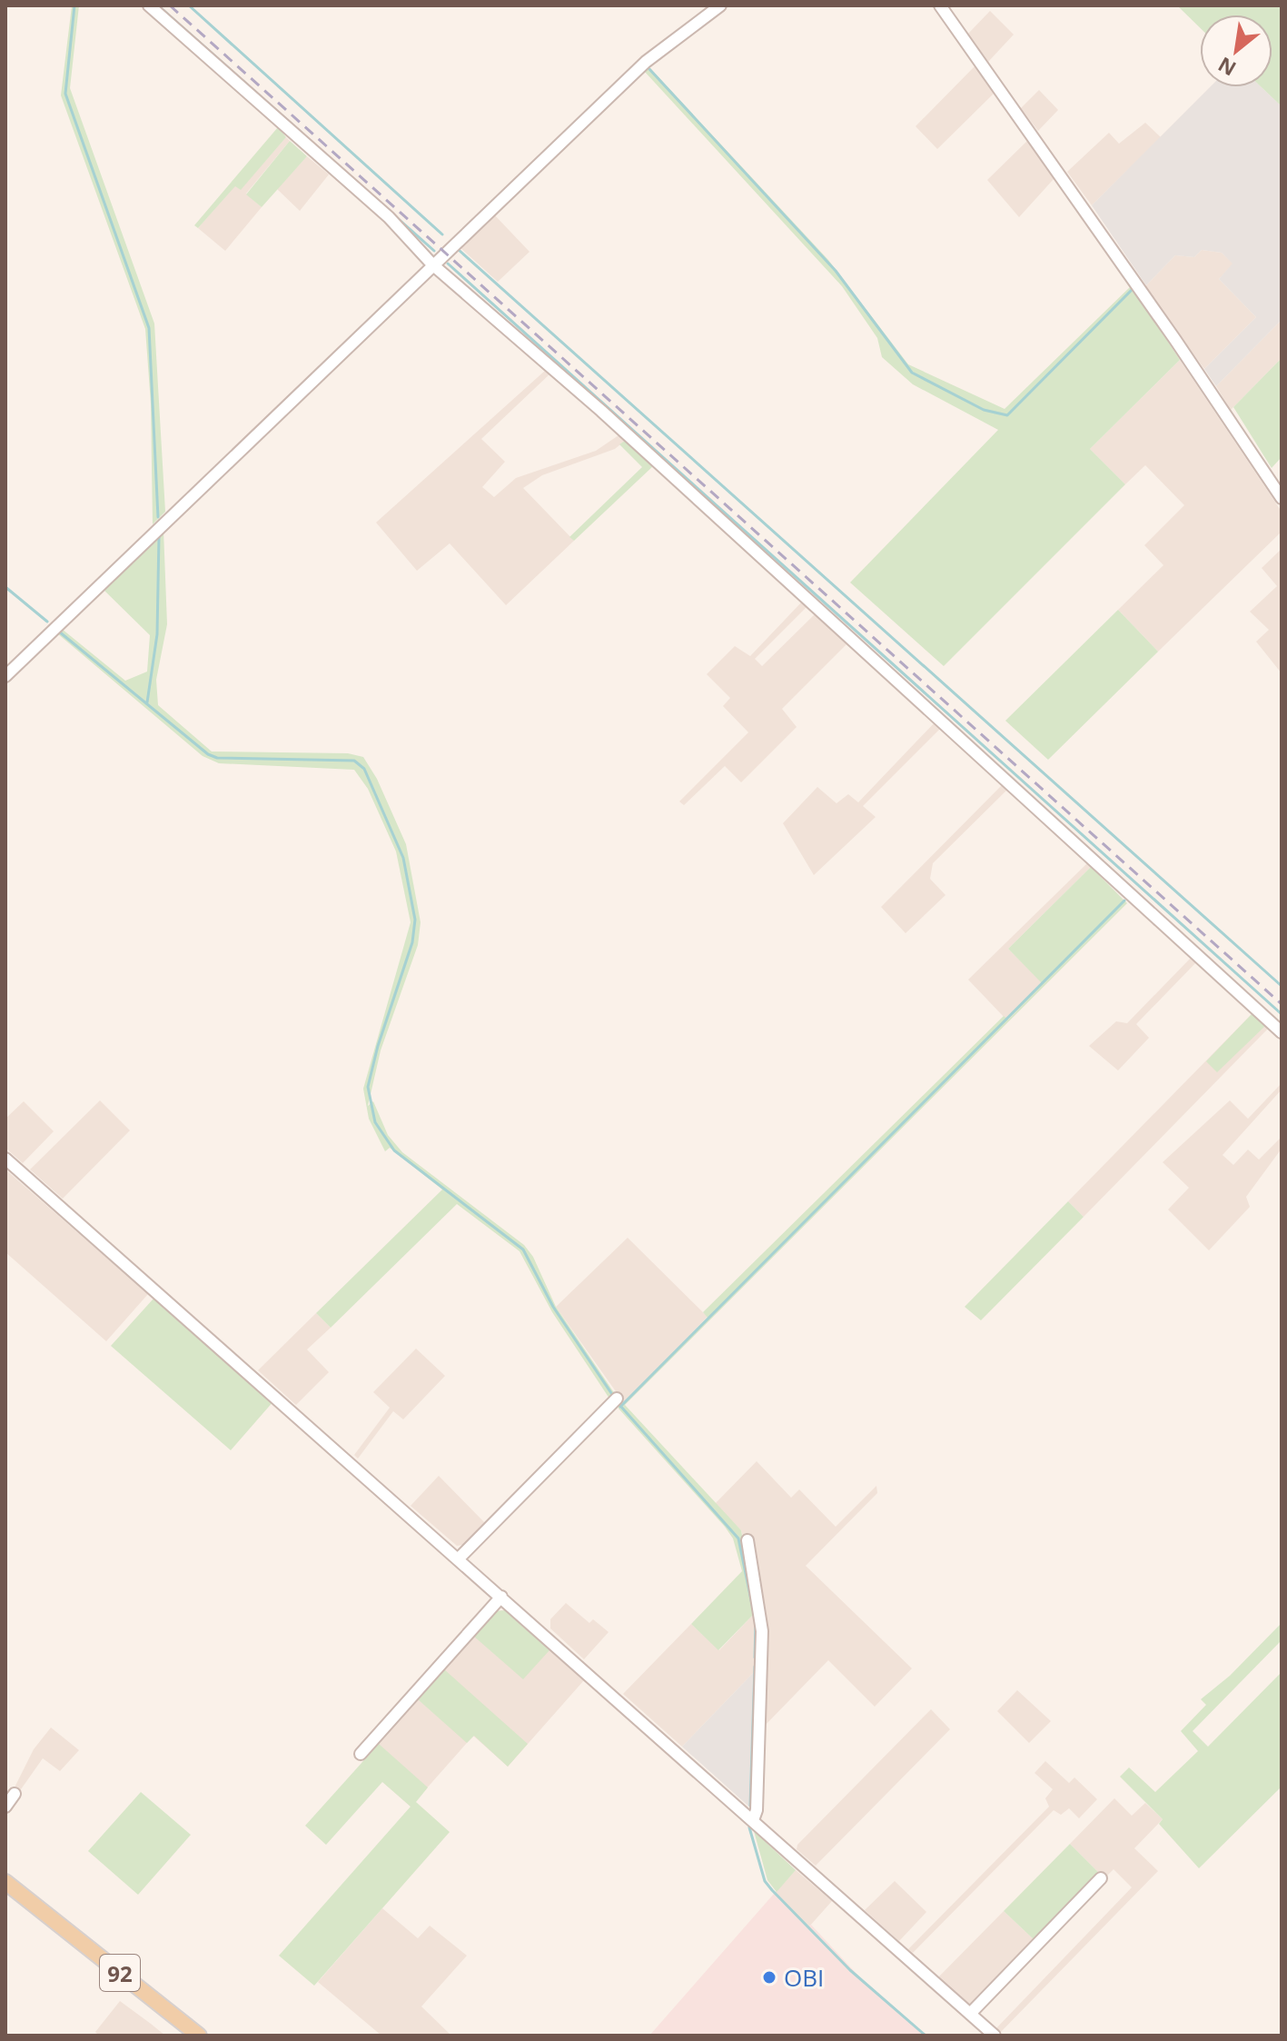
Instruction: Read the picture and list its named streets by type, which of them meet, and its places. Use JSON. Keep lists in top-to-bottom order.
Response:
{
  "streets": {
    "main road": ["92"]
  },
  "places": ["OBI"],
  "north": "bottom left"
}
